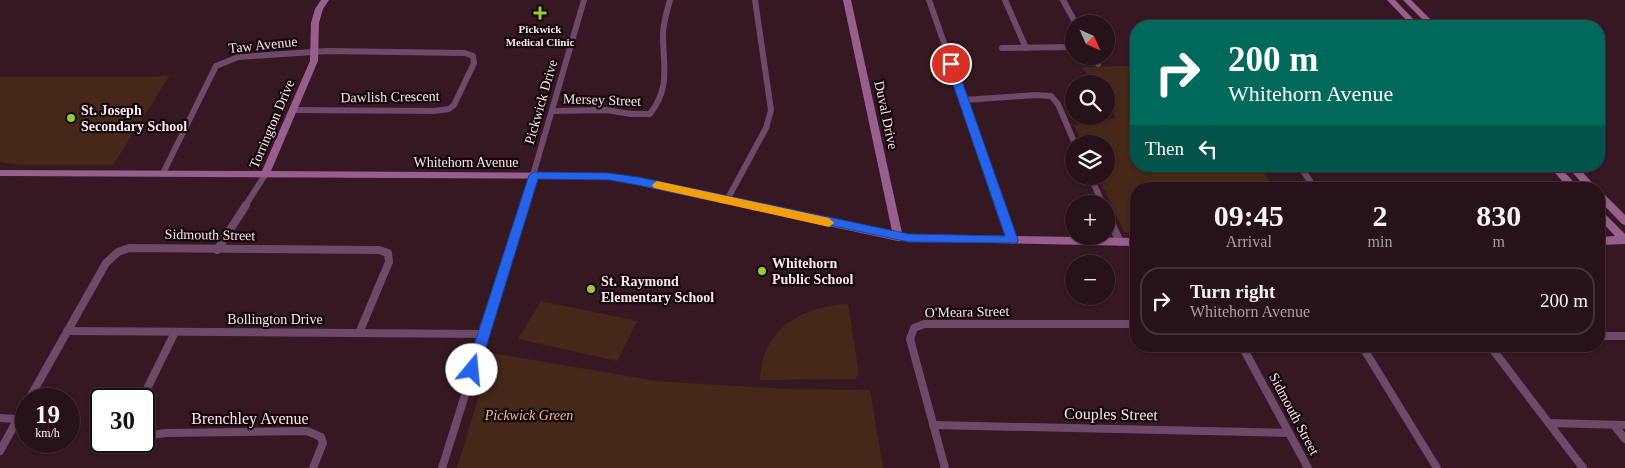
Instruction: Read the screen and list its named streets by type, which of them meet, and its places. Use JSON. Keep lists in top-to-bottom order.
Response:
{
  "streets": {
    "street": [
      "Taw Avenue",
      "Dawlish Crescent",
      "Mersey Street",
      "Pickwick Drive",
      "Duval Drive",
      "Torrington Drive",
      "Whitehorn Avenue",
      "Sidmouth Street",
      "O'Meara Street",
      "Bollington Drive",
      "Couples Street",
      "Brenchley Avenue"
    ]
  },
  "crossings": [
    ["Taw Avenue", "Dawlish Crescent"],
    ["Taw Avenue", "Torrington Drive"],
    ["Taw Avenue", "Whitehorn Avenue"],
    ["Dawlish Crescent", "Torrington Drive"],
    ["Mersey Street", "Pickwick Drive"],
    ["Pickwick Drive", "Whitehorn Avenue"],
    ["Pickwick Drive", "Bollington Drive"],
    ["Duval Drive", "Whitehorn Avenue"],
    ["Torrington Drive", "Whitehorn Avenue"],
    ["Torrington Drive", "Sidmouth Street"],
    ["Sidmouth Street", "Bollington Drive"],
    ["Sidmouth Street", "Couples Street"],
    ["O'Meara Street", "Couples Street"]
  ],
  "parks": ["Pickwick Green"],
  "places": {
    "health": ["Pickwick Medical Clinic"],
    "other": ["St. Joseph Secondary School", "Whitehorn Public School", "St. Raymond Elementary School"]
  },
  "north": "bottom right",
  "page": {
    "map_buttons": ["+", "−"],
    "turn": ["200 m", "Whitehorn Avenue"],
    "then": "Then",
    "eta": [
      "09:45",
      "Arrival",
      "2",
      "min",
      "830",
      "m"
    ],
    "list": [
      {
        "name": "Turn right",
        "note": "Whitehorn Avenue",
        "value": "200 m"
      }
    ],
    "speed": "19 km/h",
    "limit": "30"
  }
}
